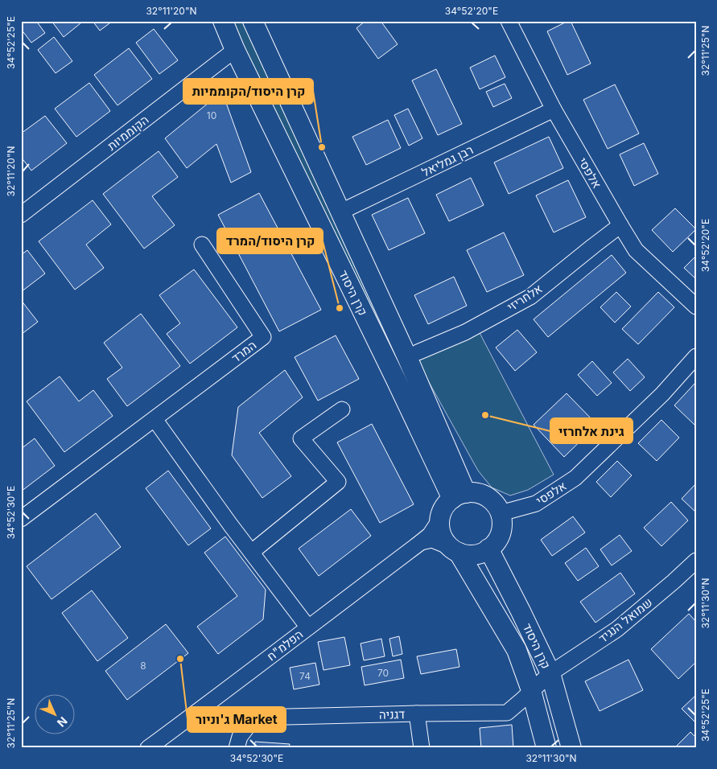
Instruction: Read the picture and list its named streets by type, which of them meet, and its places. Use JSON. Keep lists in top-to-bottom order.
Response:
{
  "streets": {
    "street": [
      "הקוממיות",
      "רבן גמליאל",
      "אלפסי",
      "קרן היסוד",
      "אלחריזי",
      "המרד",
      "שמואל הנגיד",
      "הפלמ\"ח",
      "דגניה"
    ]
  },
  "crossings": [
    ["הקוממיות", "קרן היסוד"],
    ["רבן גמליאל", "אלפסי"],
    ["רבן גמליאל", "קרן היסוד"],
    ["אלפסי", "קרן היסוד"],
    ["אלפסי", "אלחריזי"],
    ["אלפסי", "הפלמ\"ח"],
    ["קרן היסוד", "שמואל הנגיד"],
    ["קרן היסוד", "הפלמ\"ח"],
    ["קרן היסוד", "דגניה"],
    ["שמואל הנגיד", "דגניה"]
  ],
  "places": [
    "קרן היסוד/הקוממיות",
    "קרן היסוד/המרד",
    "גינת אלחרזי",
    "ג'וניור Market"
  ],
  "house_numbers": [
    "10",
    "8",
    "70",
    "74"
  ],
  "north": "bottom right",
  "coordinates": [
    "32°11'20\"N",
    "34°52'20\"E",
    "34°52'25\"E",
    "32°11'25\"N",
    "34°52'30\"E",
    "32°11'30\"N"
  ]
}
